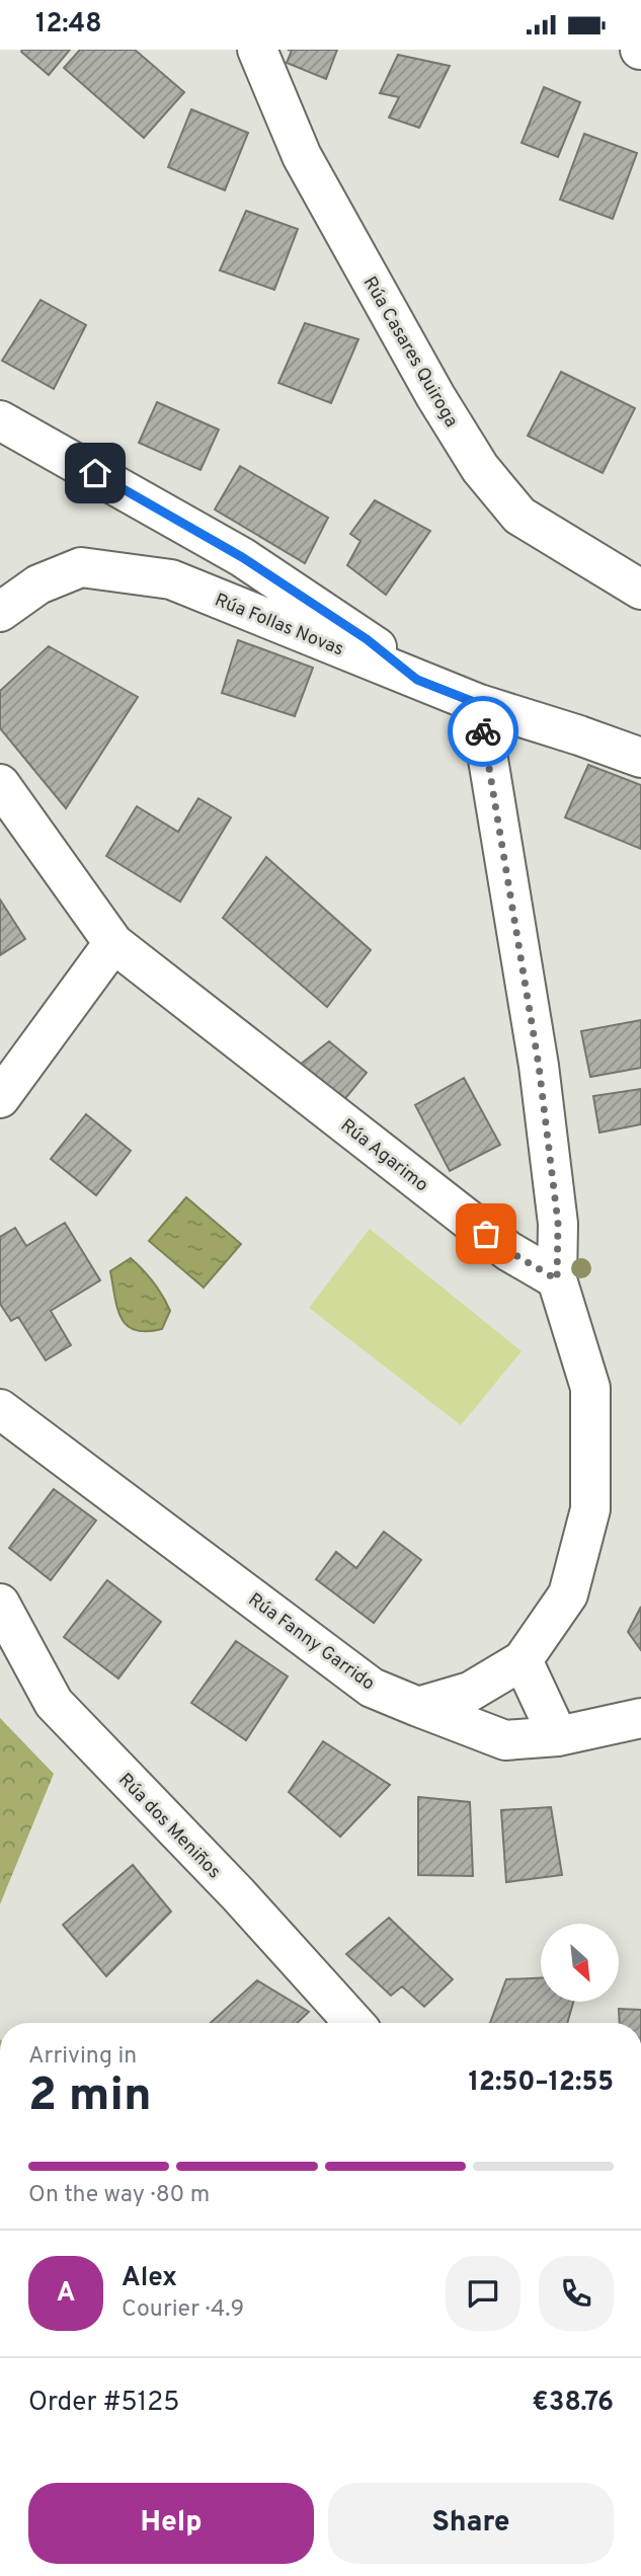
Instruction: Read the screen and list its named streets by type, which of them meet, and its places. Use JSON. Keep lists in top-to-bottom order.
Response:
{
  "streets": {
    "street": [
      "Rúa Casares Quiroga",
      "Rúa Follas Novas",
      "Rúa Agarimo",
      "Rúa Fanny Garrido",
      "Rúa dos Meniños"
    ]
  },
  "north": "bottom right",
  "page": {
    "status": "12:48",
    "heading": ["2 min", "Arriving in", "12:50–12:55"],
    "panel": [
      "Alex",
      "Courier · 4.9",
      "Order #5125",
      "€38.76"
    ],
    "bar": "On the way · 80 m",
    "round": "A",
    "buttons": ["Help", "Share"]
  }
}
